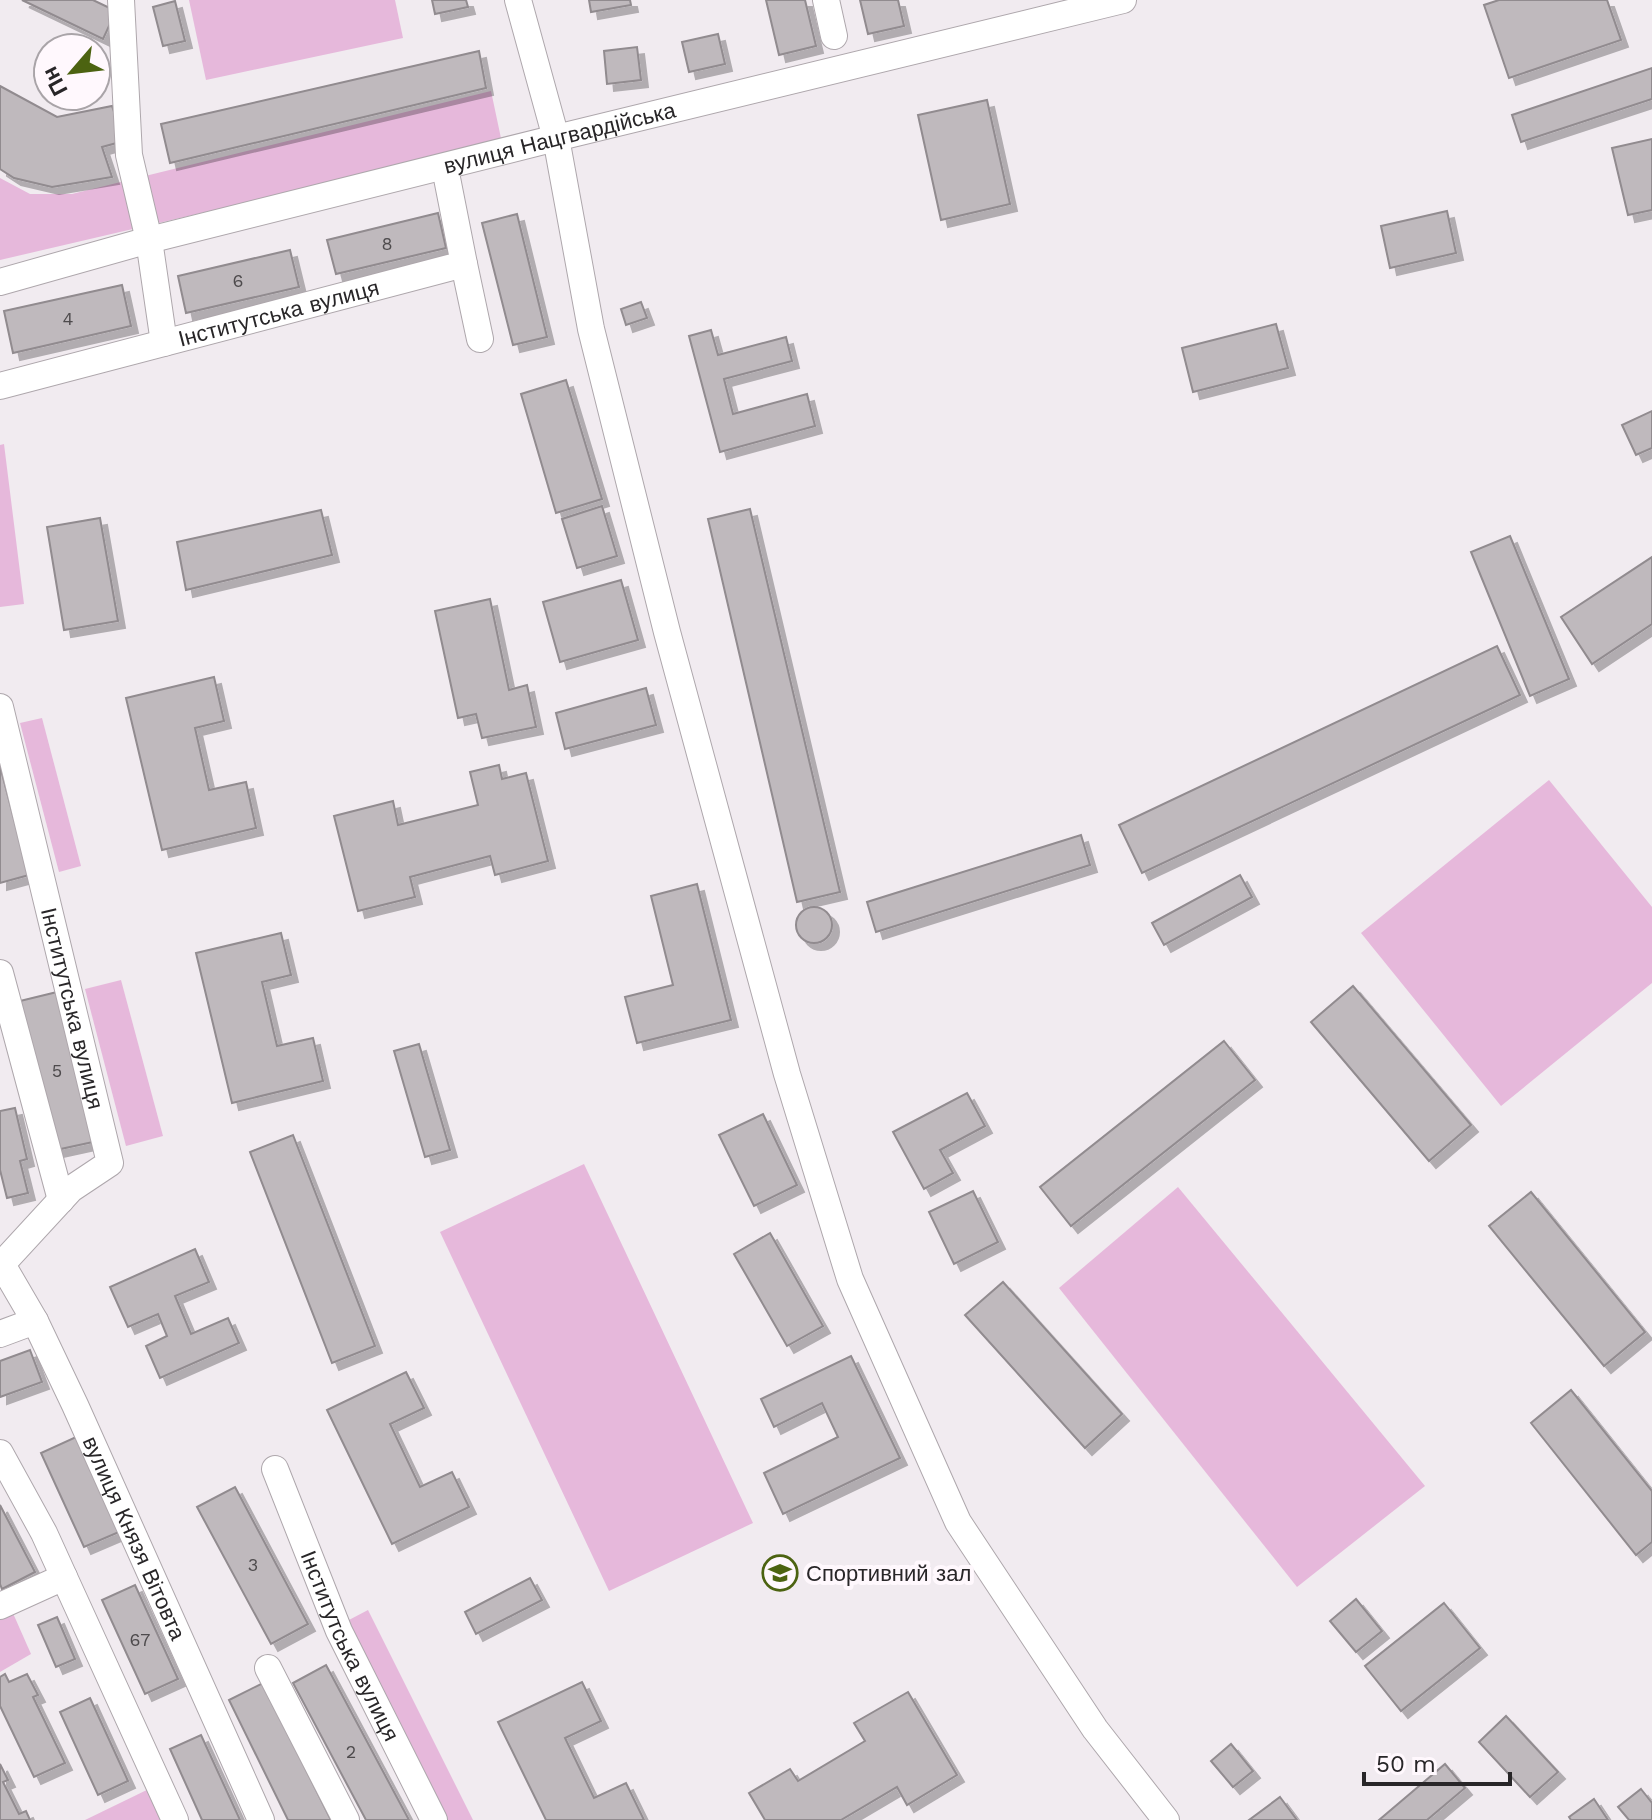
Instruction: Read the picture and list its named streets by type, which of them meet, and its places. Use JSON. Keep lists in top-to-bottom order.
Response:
{
  "streets": {
    "street": ["вулиця Нацгвардійська", "Інститутська вулиця", "вулиця Князя Вітовта"]
  },
  "crossings": [
    ["Інститутська вулиця", "вулиця Князя Вітовта"]
  ],
  "places": {
    "school or university": ["Спортивний зал"]
  },
  "house_numbers": [
    "8",
    "6",
    "4",
    "5",
    "3",
    "67",
    "2"
  ],
  "scale_bar": "50 m",
  "north": "bottom left"
}
